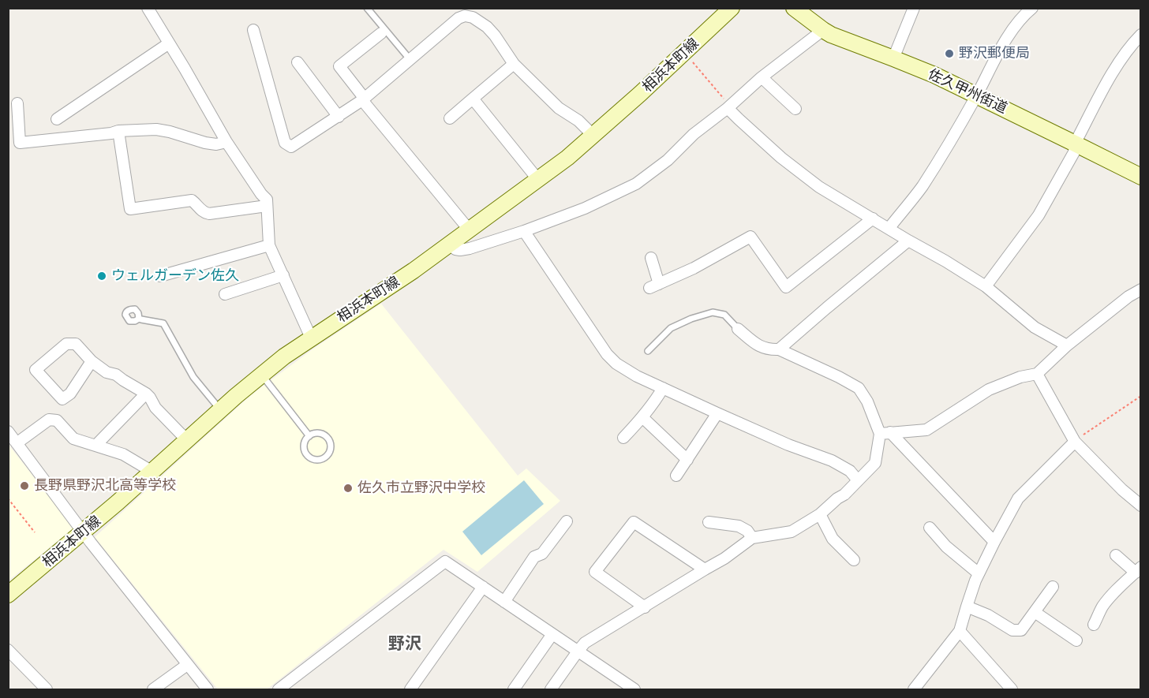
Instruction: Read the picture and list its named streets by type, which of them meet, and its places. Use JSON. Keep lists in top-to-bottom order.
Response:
{
  "streets": {
    "main road": ["相浜本町線", "佐久甲州街道"]
  },
  "districts": ["野沢"],
  "places": [
    "野沢郵便局",
    "ウェルガーデン佐久",
    "長野県野沢北高等学校",
    "佐久市立野沢中学校"
  ]
}
